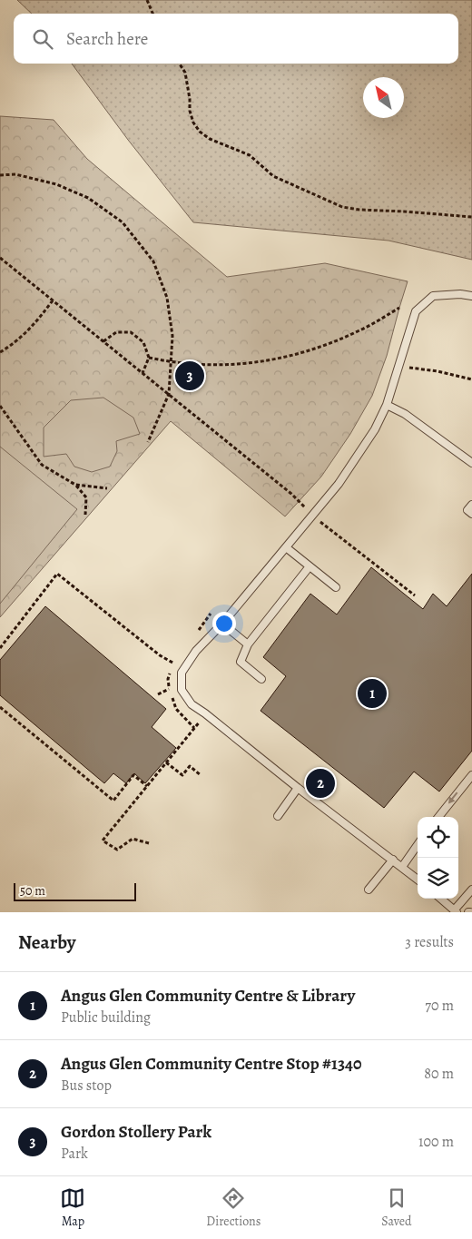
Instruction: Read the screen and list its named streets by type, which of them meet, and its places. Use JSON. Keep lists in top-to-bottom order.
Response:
{
  "scale_bar": "50 m",
  "north": "top left",
  "page": {
    "search": "Search here",
    "pins": ["3", "1", "2"],
    "scale": "50 m",
    "heading": ["Nearby", "3 results"],
    "list": [
      {
        "mark": "1",
        "name": "Angus Glen Community Centre & Library",
        "note": "Public building",
        "value": "70 m"
      },
      {
        "mark": "2",
        "name": "Angus Glen Community Centre Stop #1340",
        "note": "Bus stop",
        "value": "80 m"
      },
      {
        "mark": "3",
        "name": "Gordon Stollery Park",
        "note": "Park",
        "value": "100 m"
      }
    ],
    "nav": ["Map", "Directions", "Saved"]
  }
}
